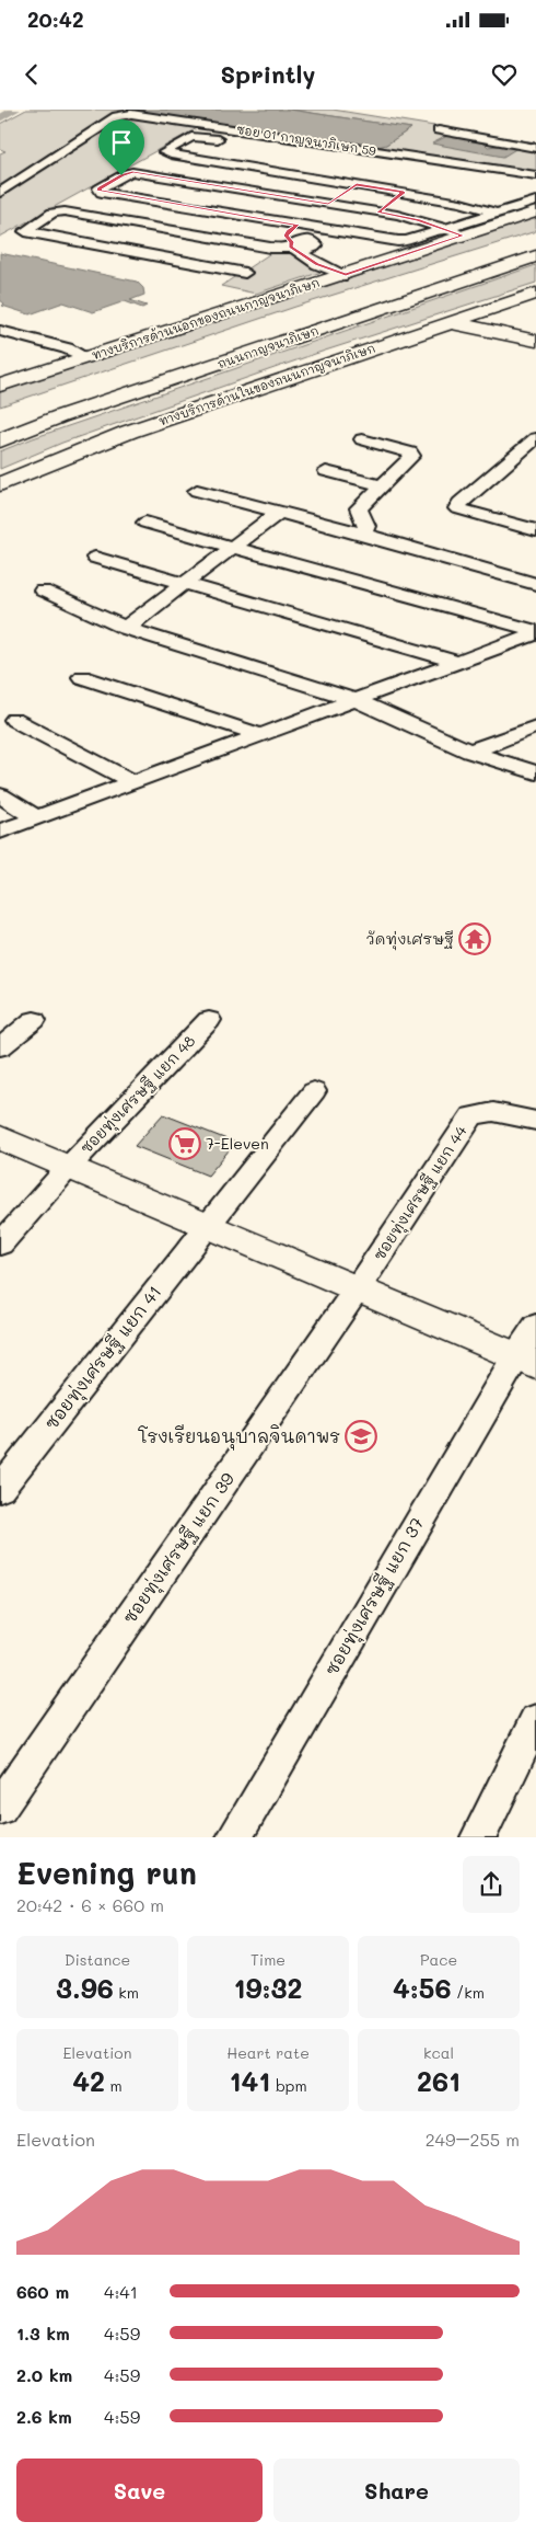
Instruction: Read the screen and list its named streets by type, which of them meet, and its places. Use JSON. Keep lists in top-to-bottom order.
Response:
{
  "streets": {
    "main road": ["ทางบริการด้านนอกของถนนกาญจนาภิเษก", "ถนนกาญจนาภิเษก", "ทางบริการด้านในของถนนกาญจนาภิเษก"],
    "street": [
      "ซอย 01 กาญจนาภิเษก 59",
      "ซอยทุ่งเศรษฐี แยก 48",
      "ซอยทุ่งเศรษฐี แยก 44",
      "ซอยทุ่งเศรษฐี แยก 41",
      "ซอยทุ่งเศรษฐี แยก 39",
      "ซอยทุ่งเศรษฐี แยก 37"
    ]
  },
  "crossings": [
    ["ซอยทุ่งเศรษฐี แยก 44", "ซอยทุ่งเศรษฐี แยก 39"]
  ],
  "places": {
    "temple": ["วัดทุ่งเศรษฐี"],
    "supermarket": ["7-Eleven"],
    "school or university": ["โรงเรียนอนุบาลจินดาพร"]
  },
  "page": {
    "status": "20:42",
    "header": "Sprintly",
    "heading": ["Evening run", "20:42 · 6 × 660 m"],
    "stats": [
      ["Distance", "3.96 km"],
      ["Time", "19:32"],
      ["Pace", "4:56 /km"],
      ["Elevation", "42 m"],
      ["Heart rate", "141 bpm"],
      ["kcal", "261"]
    ],
    "chart": ["Elevation", "249–255 m"],
    "list": [
      {
        "name": "660 m",
        "note": "4:41"
      },
      {
        "name": "1.3 km",
        "note": "4:59"
      },
      {
        "name": "2.0 km",
        "note": "4:59"
      },
      {
        "name": "2.6 km",
        "note": "4:59"
      }
    ],
    "buttons": ["Save", "Share"]
  }
}
